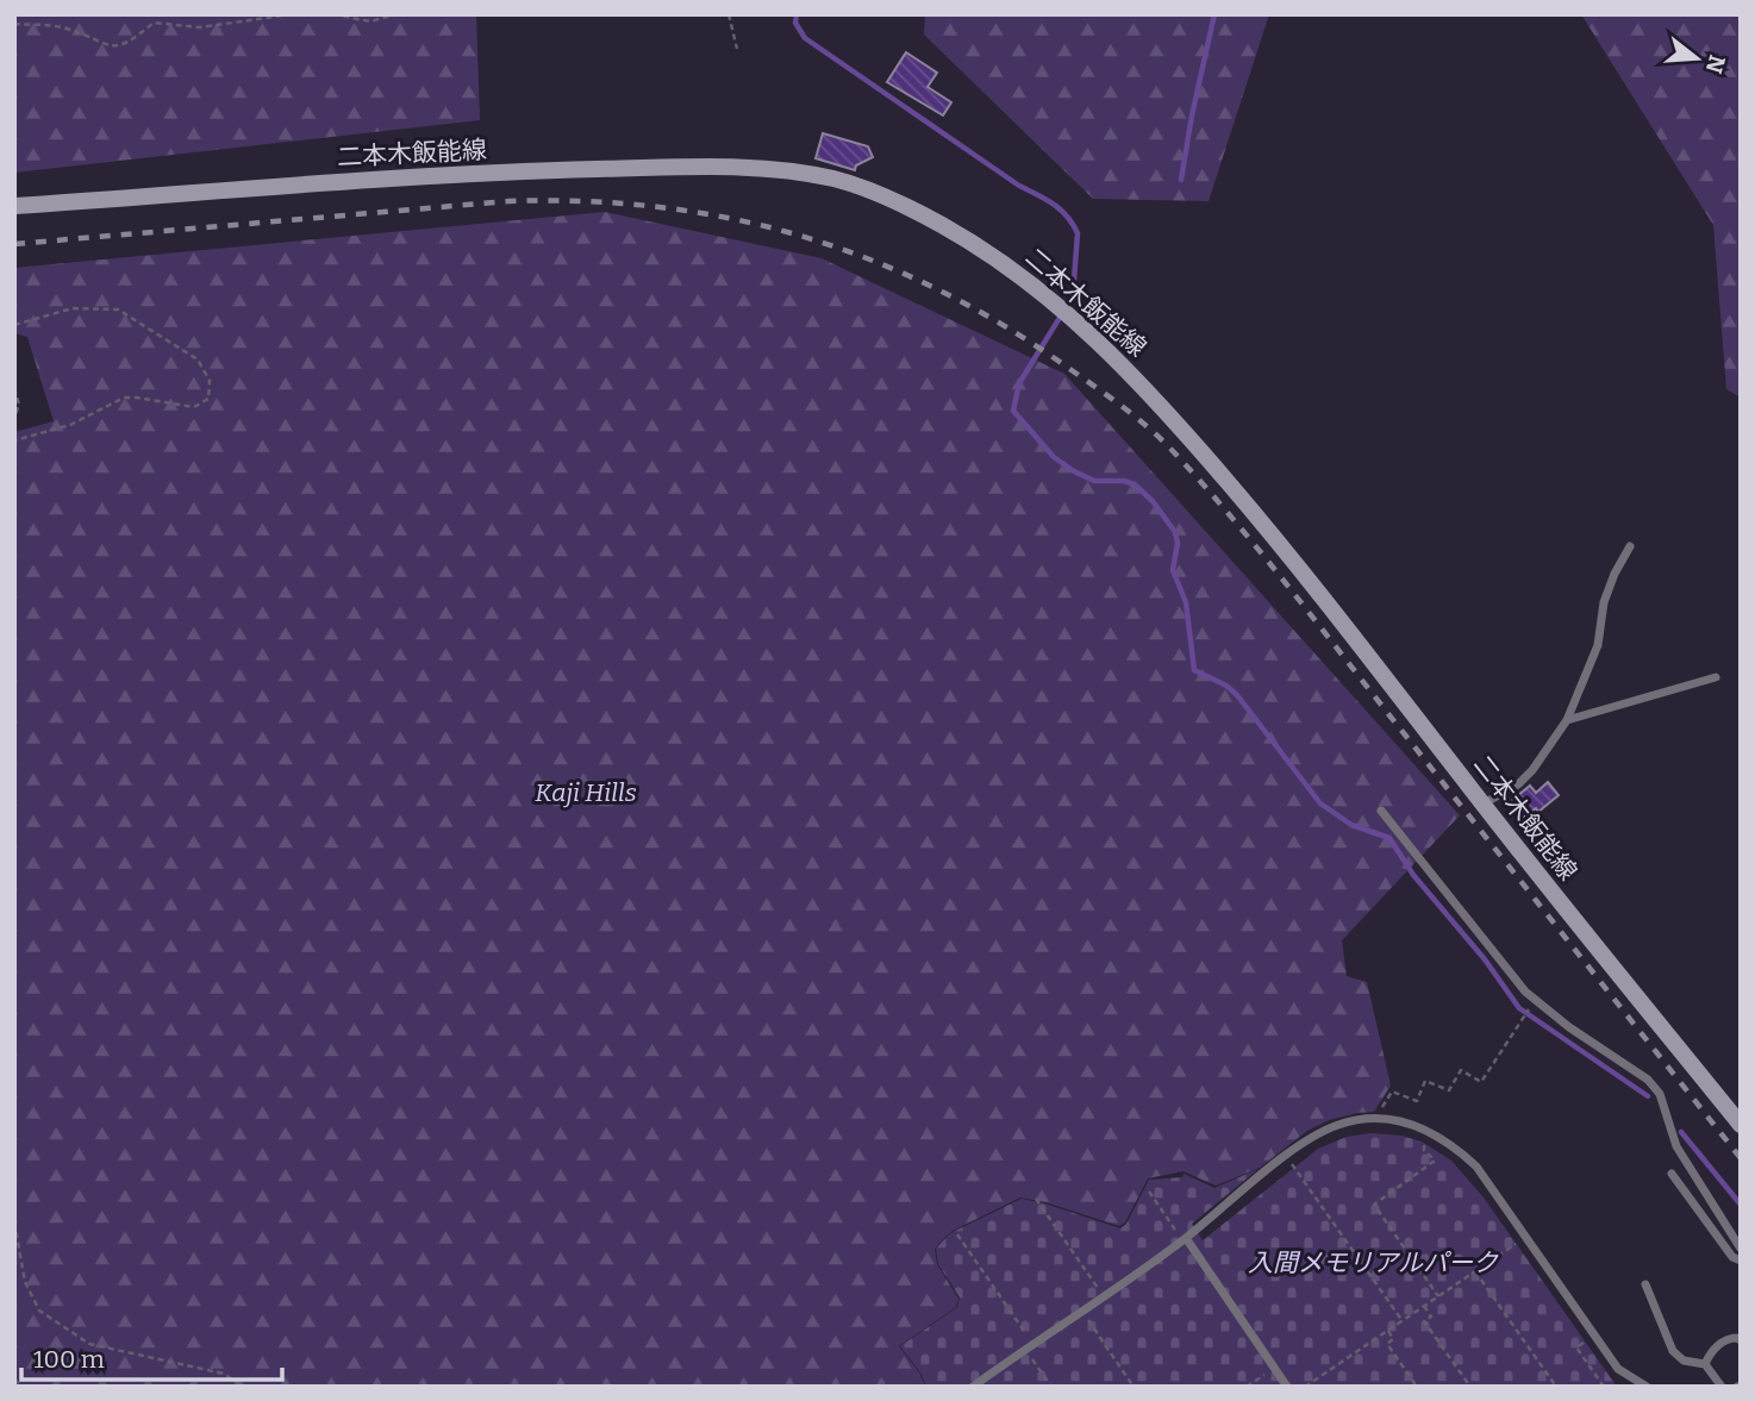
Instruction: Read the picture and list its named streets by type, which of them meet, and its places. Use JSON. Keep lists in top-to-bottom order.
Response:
{
  "streets": {
    "main road": ["二本木飯能線"]
  },
  "parks": ["Kaji Hills", "入間メモリアルパーク"],
  "scale_bar": "100 m",
  "north": "right"
}
